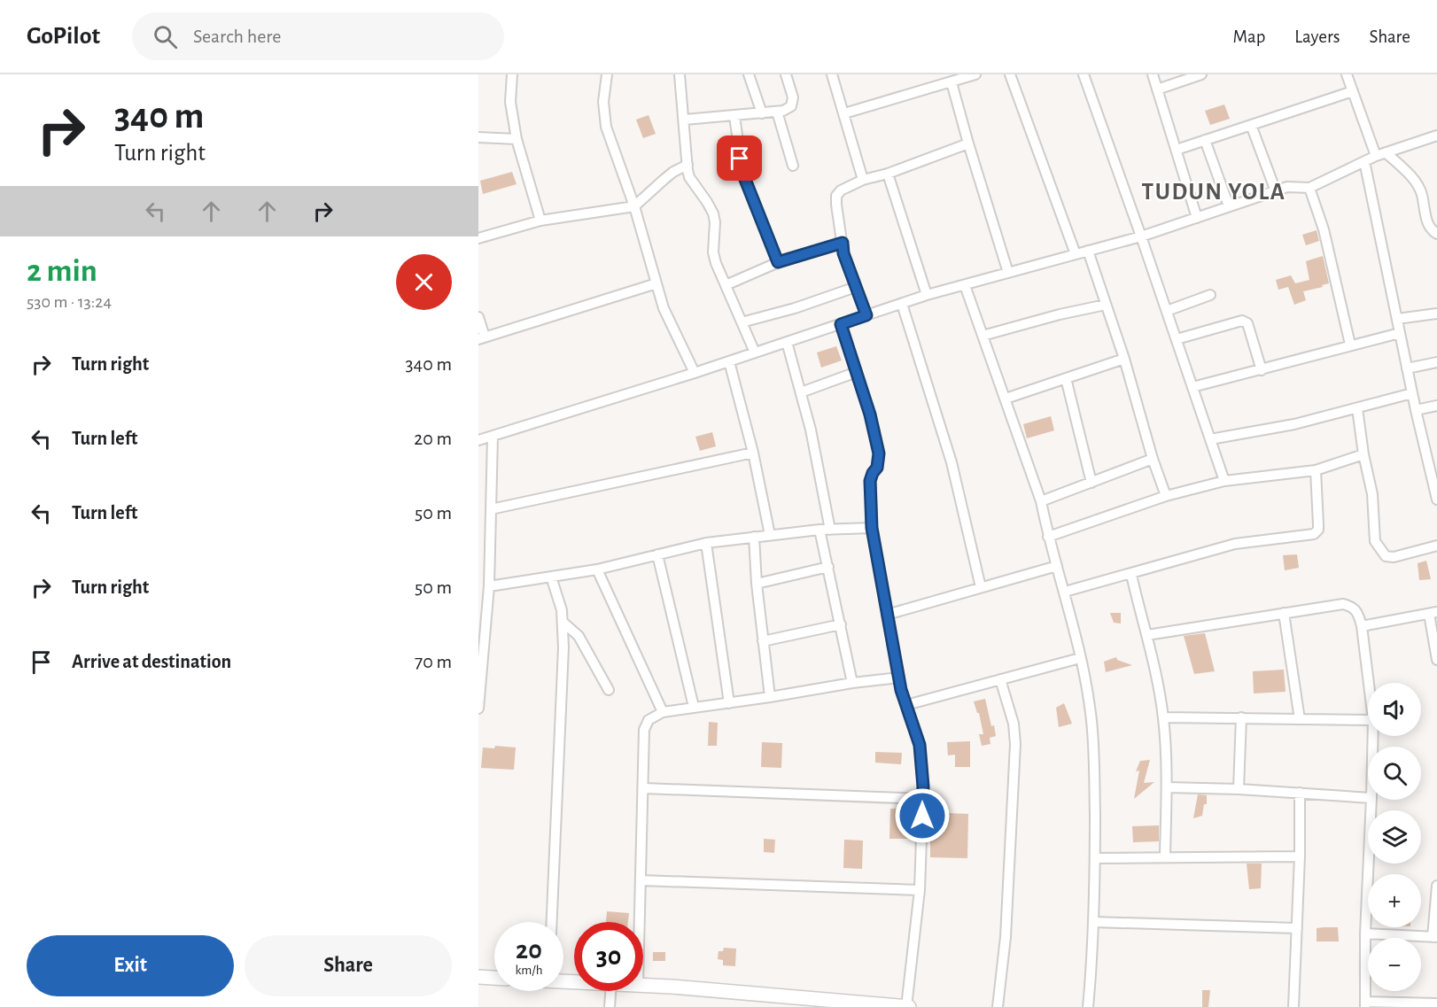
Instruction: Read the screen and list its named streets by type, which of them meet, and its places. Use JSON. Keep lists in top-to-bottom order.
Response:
{
  "districts": ["TUDUN YOLA"],
  "page": {
    "header": "GoPilot",
    "search": "Search here",
    "nav": ["Map", "Layers", "Share"],
    "turn": ["340 m", "Turn right"],
    "heading": ["2 min", "530 m · 13:24"],
    "list": [
      {
        "name": "Turn right",
        "value": "340 m"
      },
      {
        "name": "Turn left",
        "value": "20 m"
      },
      {
        "name": "Turn left",
        "value": "50 m"
      },
      {
        "name": "Turn right",
        "value": "50 m"
      },
      {
        "name": "Arrive at destination",
        "value": "70 m"
      }
    ],
    "map_buttons": ["+", "−"],
    "speed": "20 km/h",
    "limit": "30",
    "buttons": ["Exit", "Share"]
  }
}
